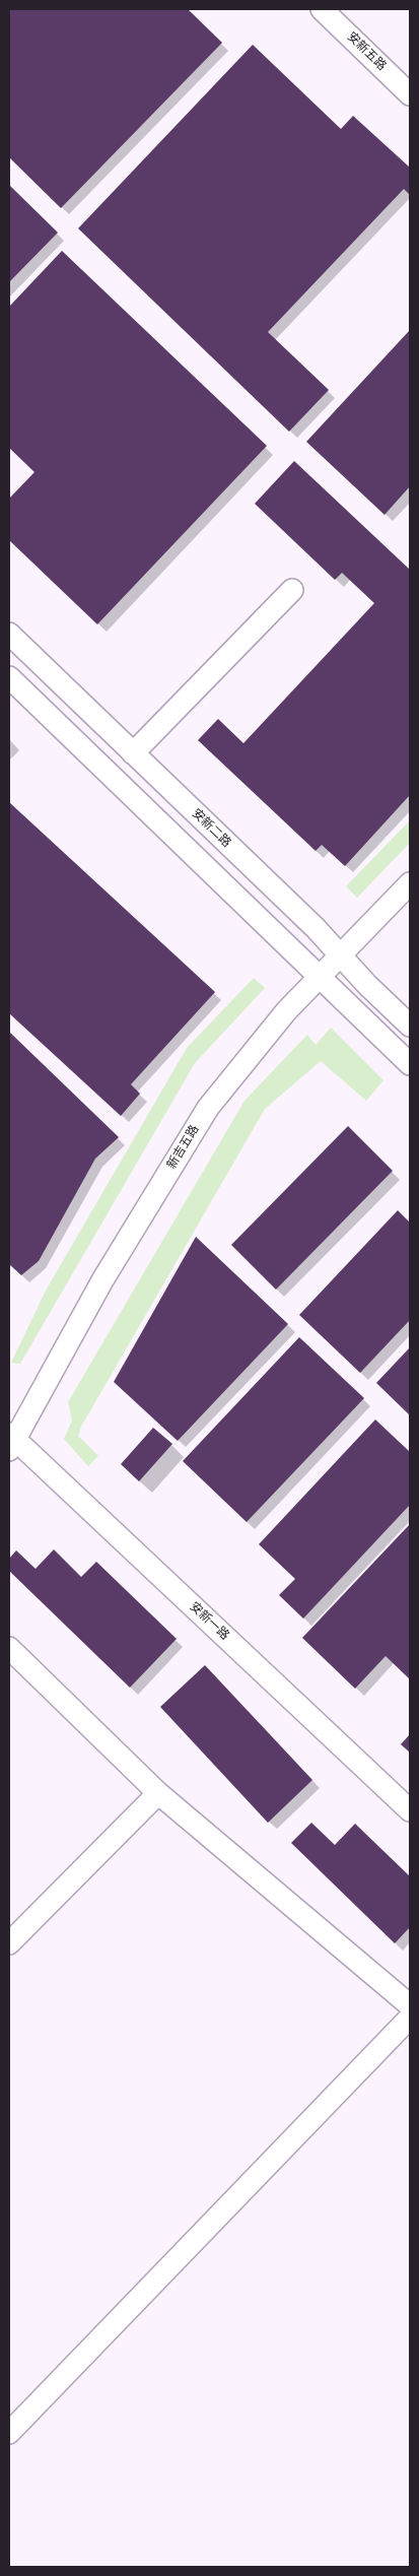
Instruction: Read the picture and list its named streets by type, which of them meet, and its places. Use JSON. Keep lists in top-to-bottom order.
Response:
{
  "streets": {
    "street": [
      "安新五路",
      "安新二路",
      "新吉五路",
      "安新一路"
    ]
  },
  "crossings": [
    ["安新二路", "新吉五路"],
    ["新吉五路", "安新一路"]
  ]
}
